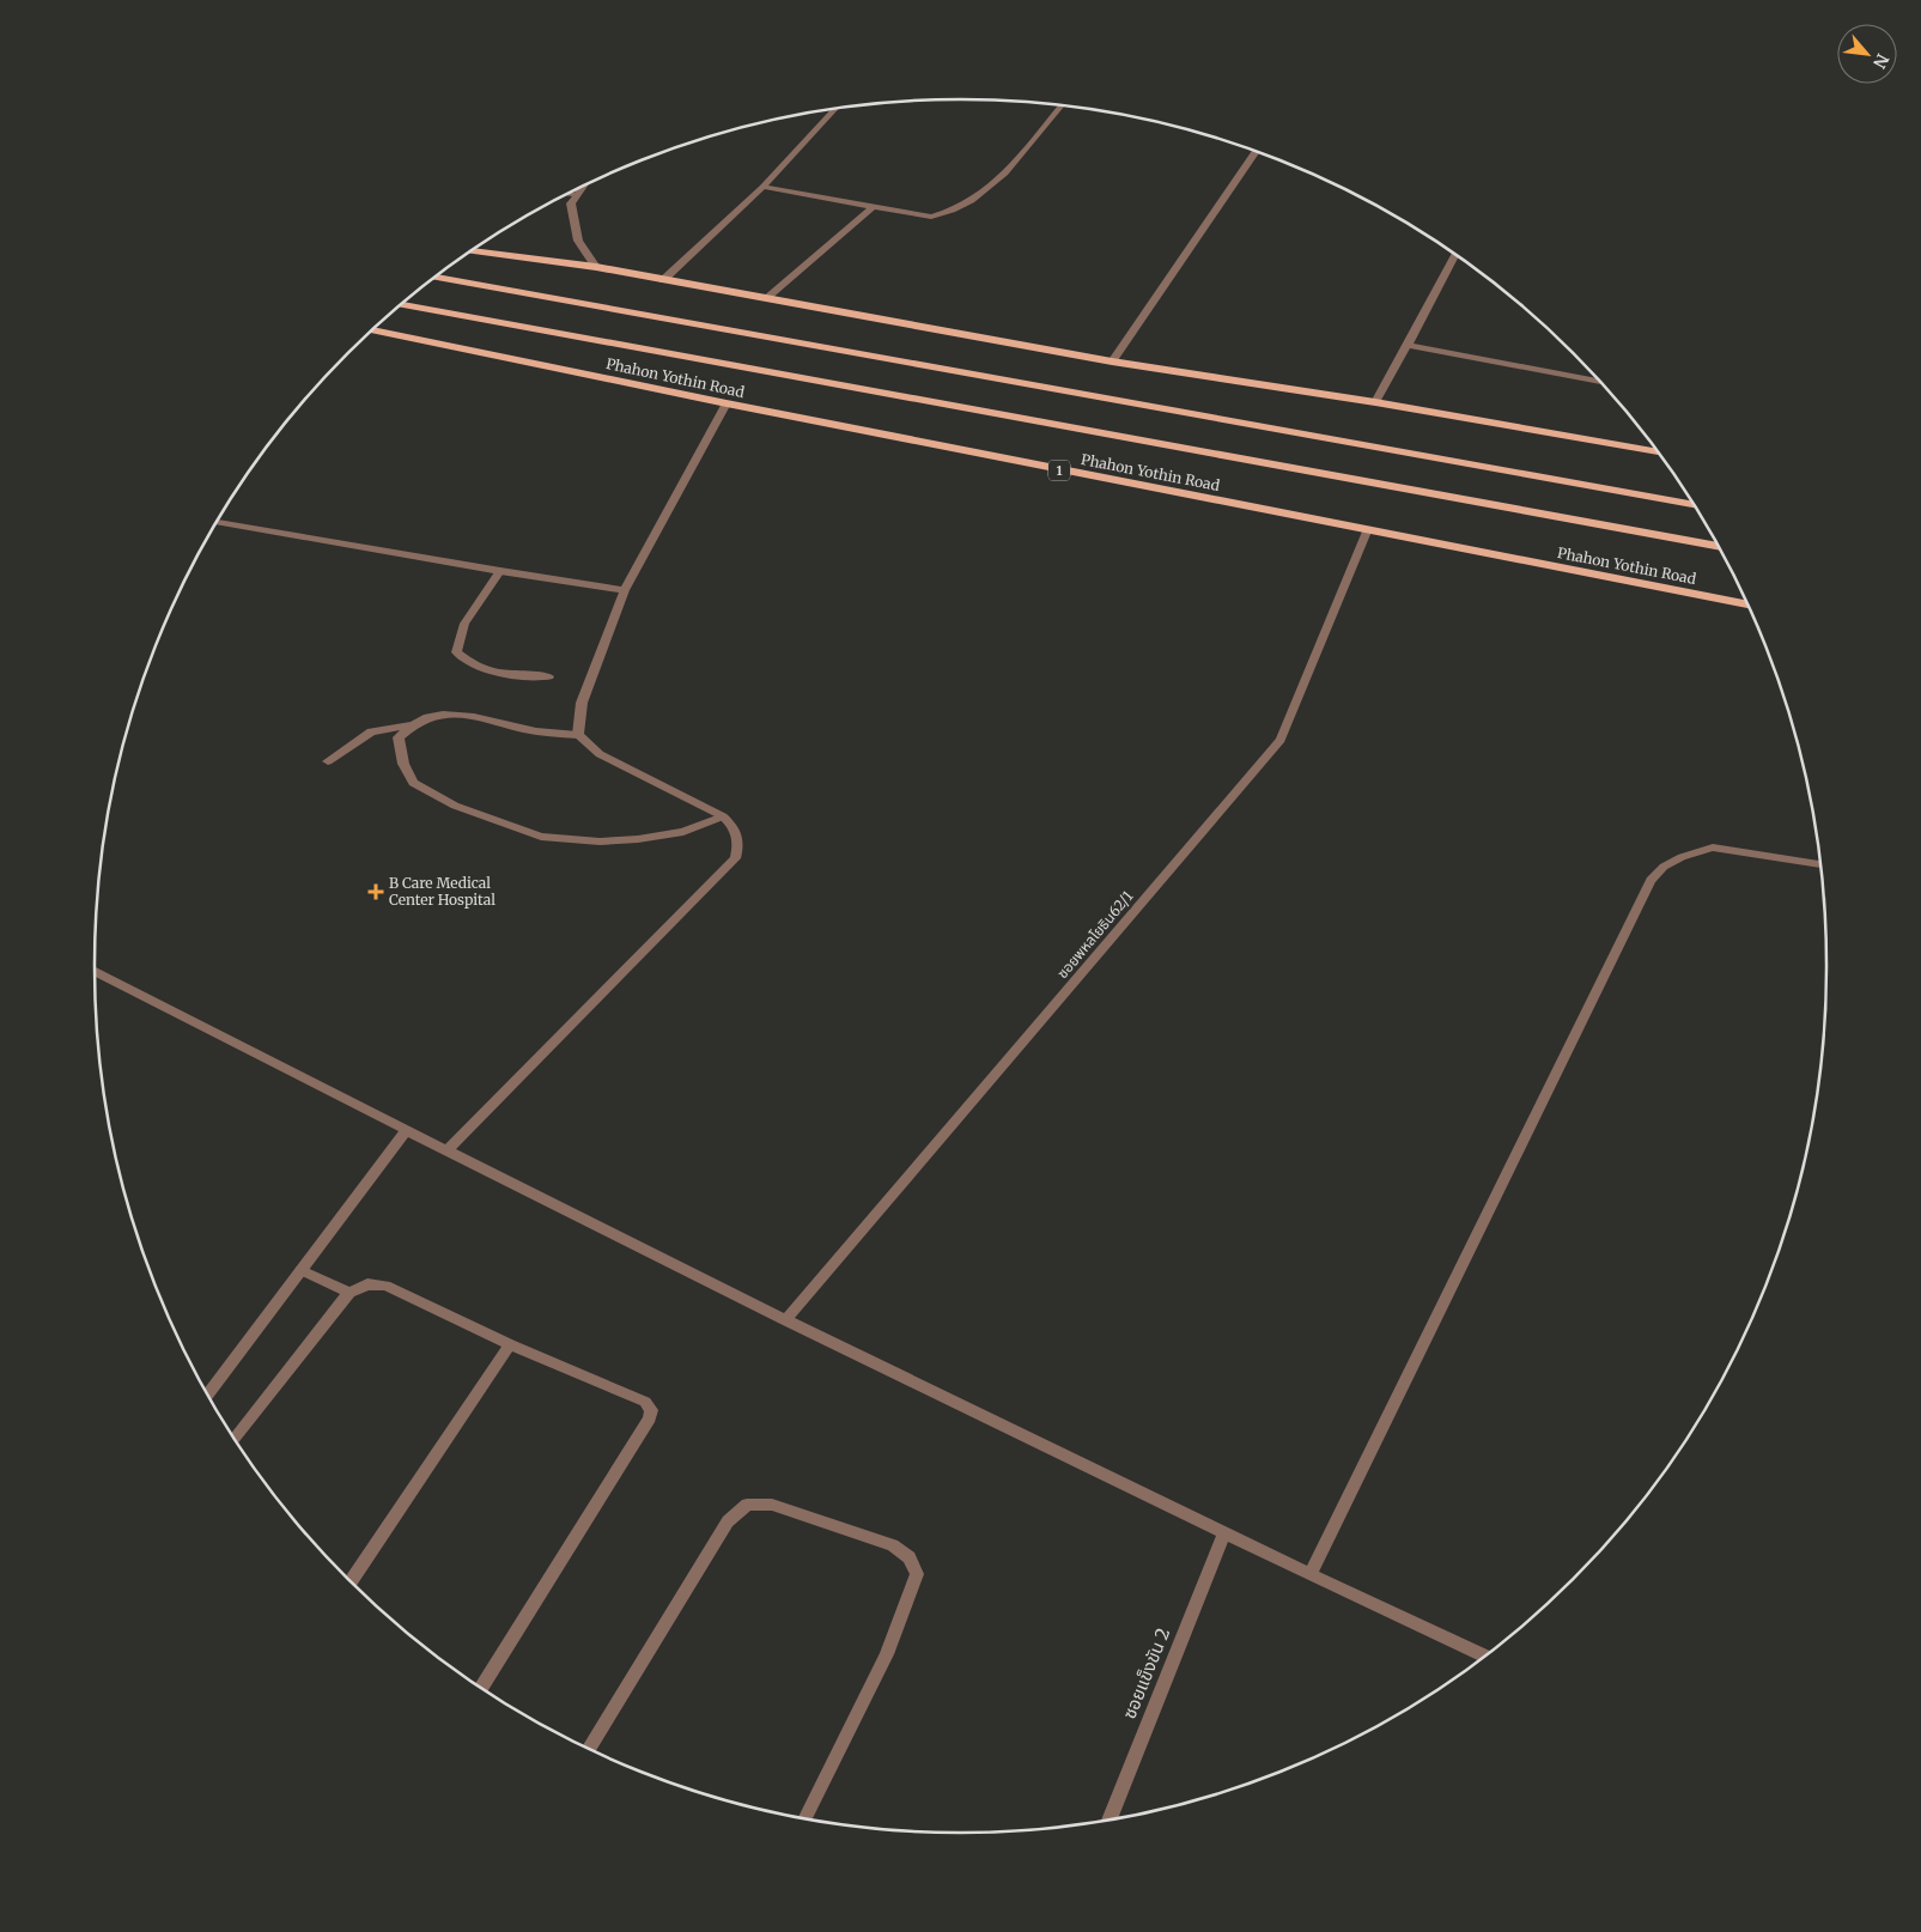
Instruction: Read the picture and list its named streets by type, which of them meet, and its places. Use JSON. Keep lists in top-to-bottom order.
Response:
{
  "streets": {
    "main road": ["Phahon Yothin Road", "1"],
    "street": ["ซอยพหลโยธิน62/1", "ซอยแข็งขัน 2"]
  },
  "crossings": [
    ["Phahon Yothin Road", "ซอยพหลโยธิน62/1"]
  ],
  "places": {
    "health": ["B Care Medical Center Hospital"]
  },
  "north": "bottom right"
}
